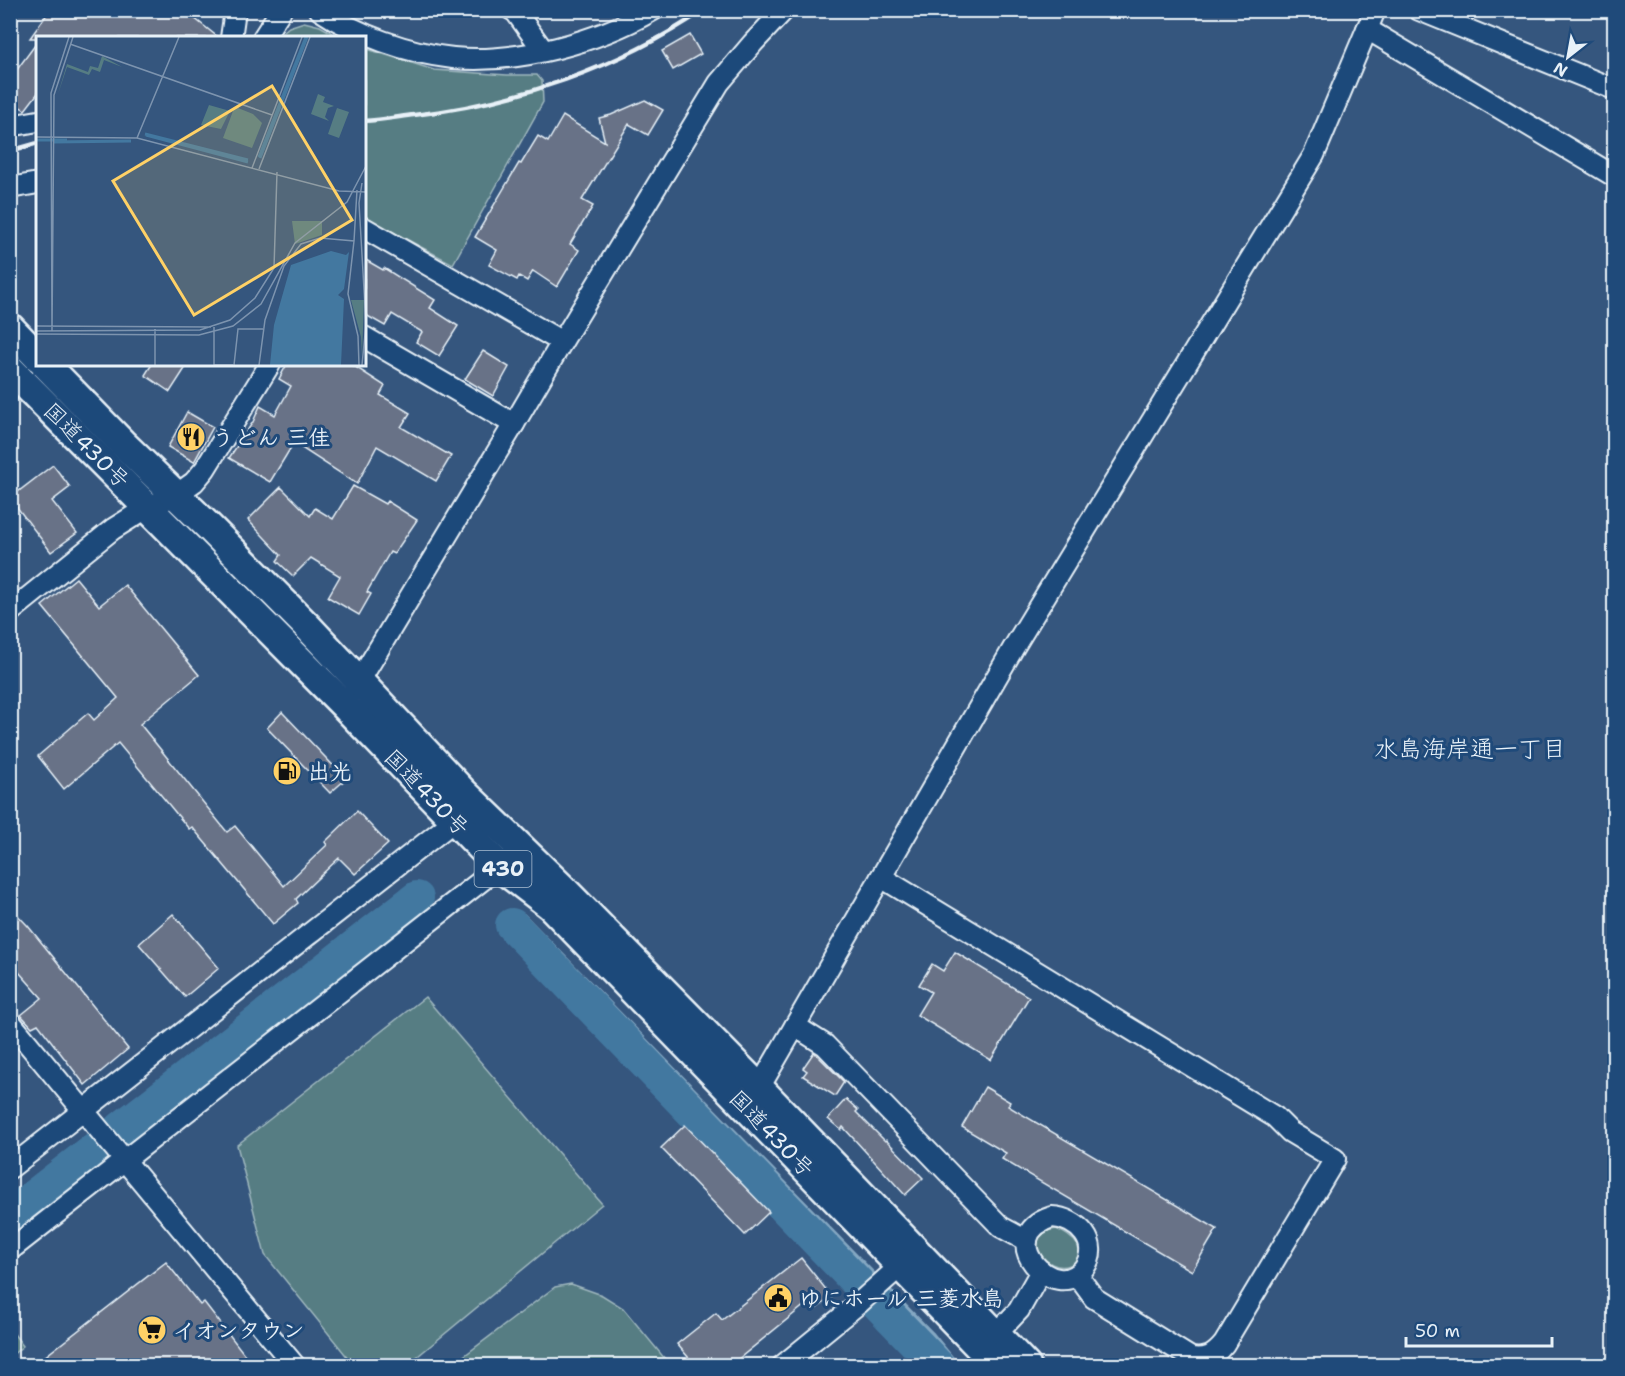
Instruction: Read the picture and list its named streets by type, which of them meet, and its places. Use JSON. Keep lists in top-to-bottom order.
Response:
{
  "streets": {
    "highway": ["国道430号", "430"]
  },
  "districts": ["水島海岸通一丁目"],
  "places": {
    "restaurant": ["うどん 三佳"],
    "fuel station": ["出光"],
    "public building": ["ゆにホール 三菱水島"],
    "supermarket": ["イオンタウン"]
  },
  "scale_bar": "50 m",
  "north": "bottom left"
}
